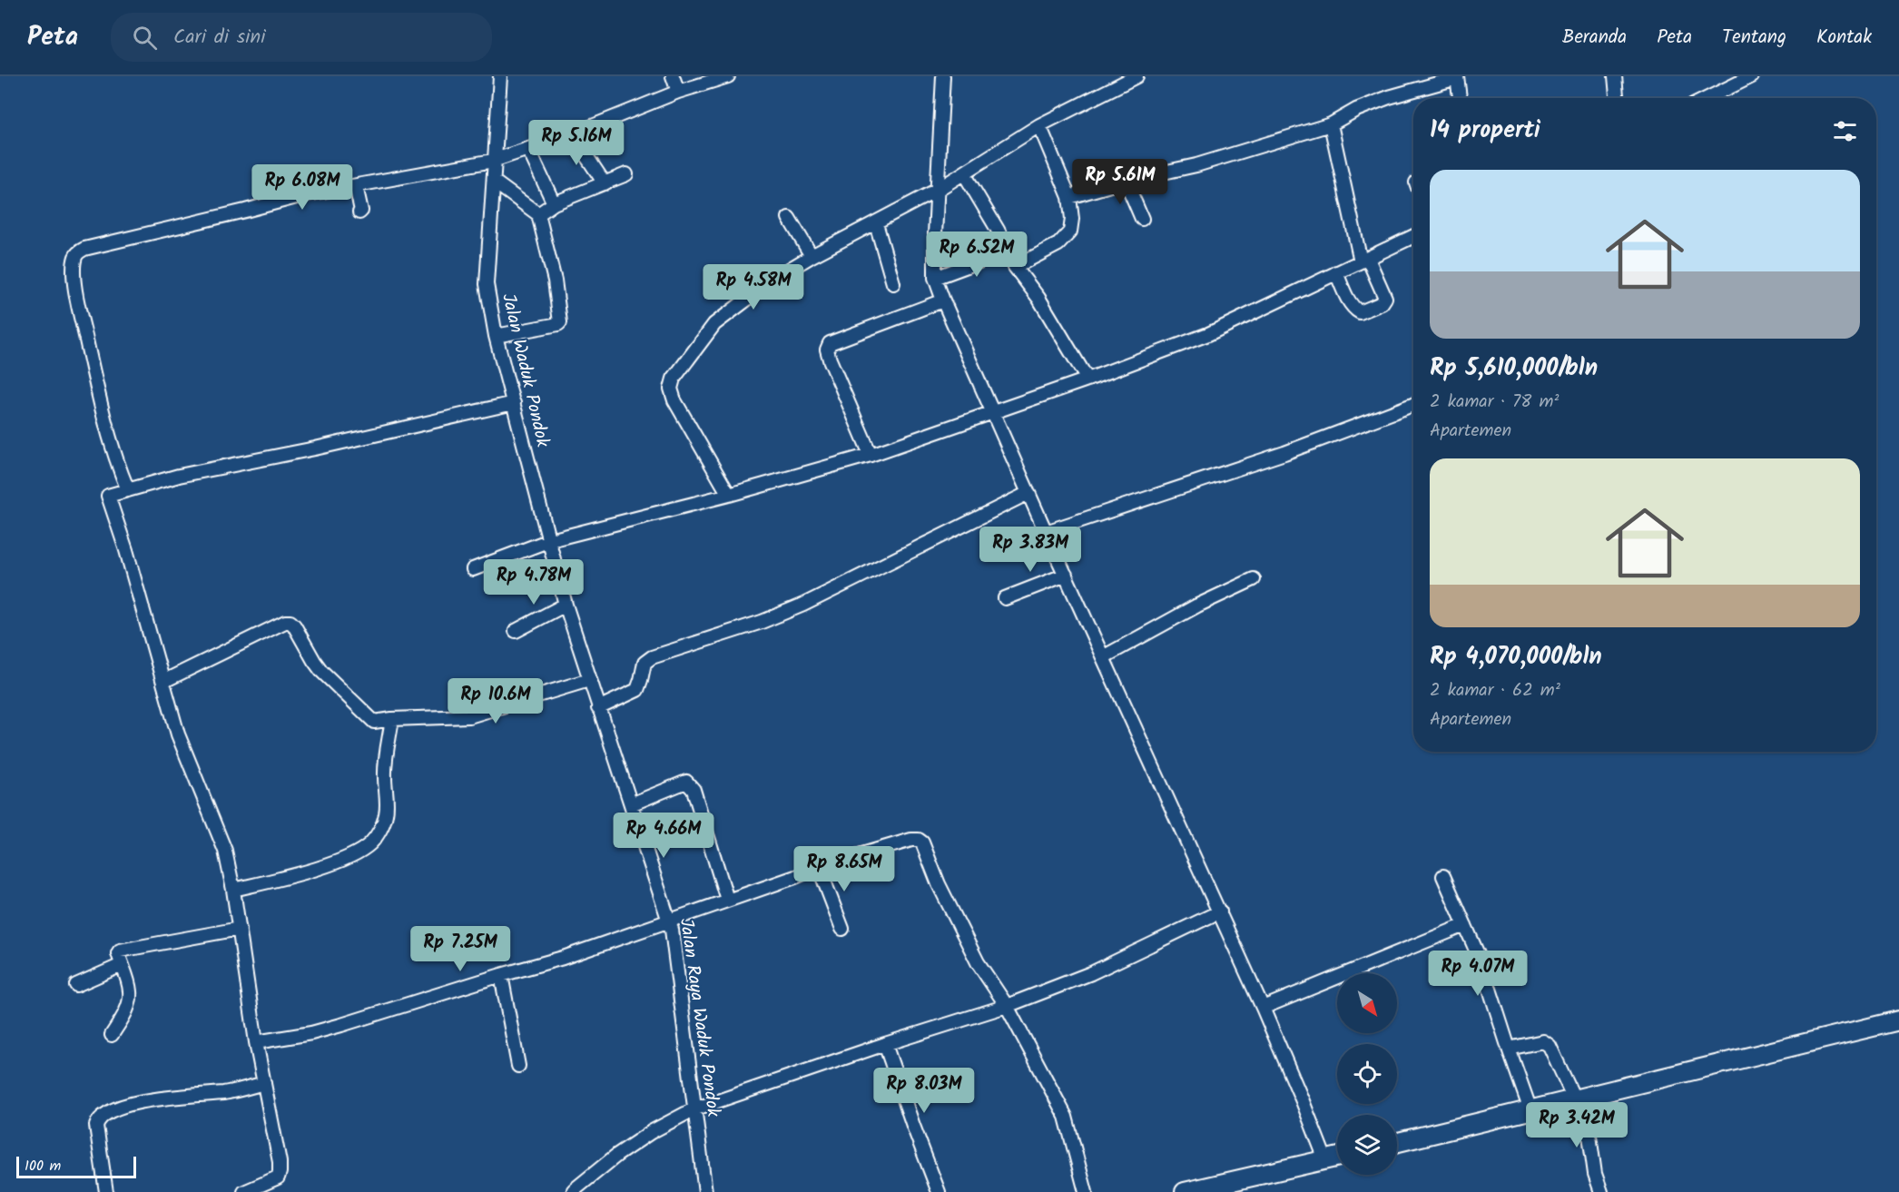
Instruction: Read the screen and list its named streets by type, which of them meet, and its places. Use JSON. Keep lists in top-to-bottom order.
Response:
{
  "streets": {
    "street": ["Jalan Waduk Pondok", "Jalan Raya Waduk Pondok"]
  },
  "crossings": [
    ["Jalan Waduk Pondok", "Jalan Raya Waduk Pondok"]
  ],
  "scale_bar": "100 m",
  "north": "bottom right",
  "page": {
    "header": "Peta",
    "search": "Cari di sini",
    "nav": [
      "Beranda",
      "Peta",
      "Tentang",
      "Kontak"
    ],
    "heading": "14 properti",
    "price": [
      "Rp 5.16M",
      "Rp 5.61M",
      "Rp 6.08M",
      "Rp 6.52M",
      "Rp 4.58M",
      "Rp 3.83M",
      "Rp 4.78M",
      "Rp 10.6M",
      "Rp 4.66M",
      "Rp 8.65M",
      "Rp 7.25M",
      "Rp 4.07M",
      "Rp 8.03M",
      "Rp 3.42M"
    ],
    "list": [
      {
        "name": "Rp 5,610,000/bln",
        "note": "2 kamar · 78 m² · Apartemen"
      },
      {
        "name": "Rp 4,070,000/bln",
        "note": "2 kamar · 62 m² · Apartemen"
      }
    ],
    "scale": "100 m"
  }
}
